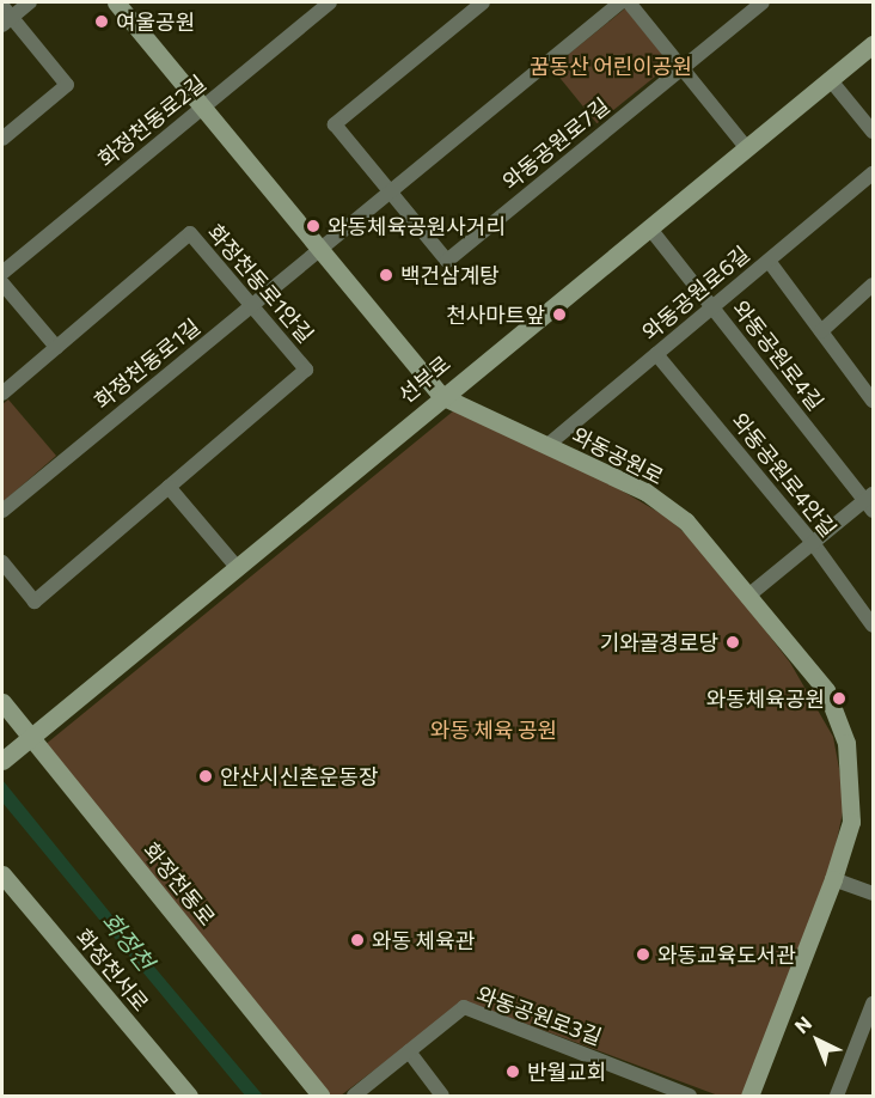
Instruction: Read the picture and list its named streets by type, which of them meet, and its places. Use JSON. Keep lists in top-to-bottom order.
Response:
{
  "streets": {
    "street": [
      "화정천동로2길",
      "와동공원로7길",
      "화정천동로1안길",
      "와동공원로6길",
      "와동공원로4길",
      "화정천동로1길",
      "선부로",
      "와동공원로",
      "와동공원로4안길",
      "화정천동로",
      "화정천서로",
      "와동공원로3길"
    ]
  },
  "crossings": [
    ["화정천동로2길", "와동공원로"],
    ["화정천동로1안길", "화정천동로1길"],
    ["와동공원로6길", "와동공원로4길"],
    ["와동공원로6길", "와동공원로"],
    ["와동공원로6길", "와동공원로4안길"],
    ["와동공원로4길", "선부로"],
    ["화정천동로1길", "와동공원로"],
    ["선부로", "와동공원로"],
    ["선부로", "화정천동로"]
  ],
  "water": ["화정천"],
  "parks": ["꿈동산 어린이공원", "와동 체육 공원"],
  "places": [
    "여울공원",
    "와동체육공원사거리",
    "백건삼계탕",
    "천사마트앞",
    "기와골경로당",
    "와동체육공원",
    "안산시신촌운동장",
    "와동 체육관",
    "와동교육도서관",
    "반월교회"
  ],
  "north": "top left"
}
